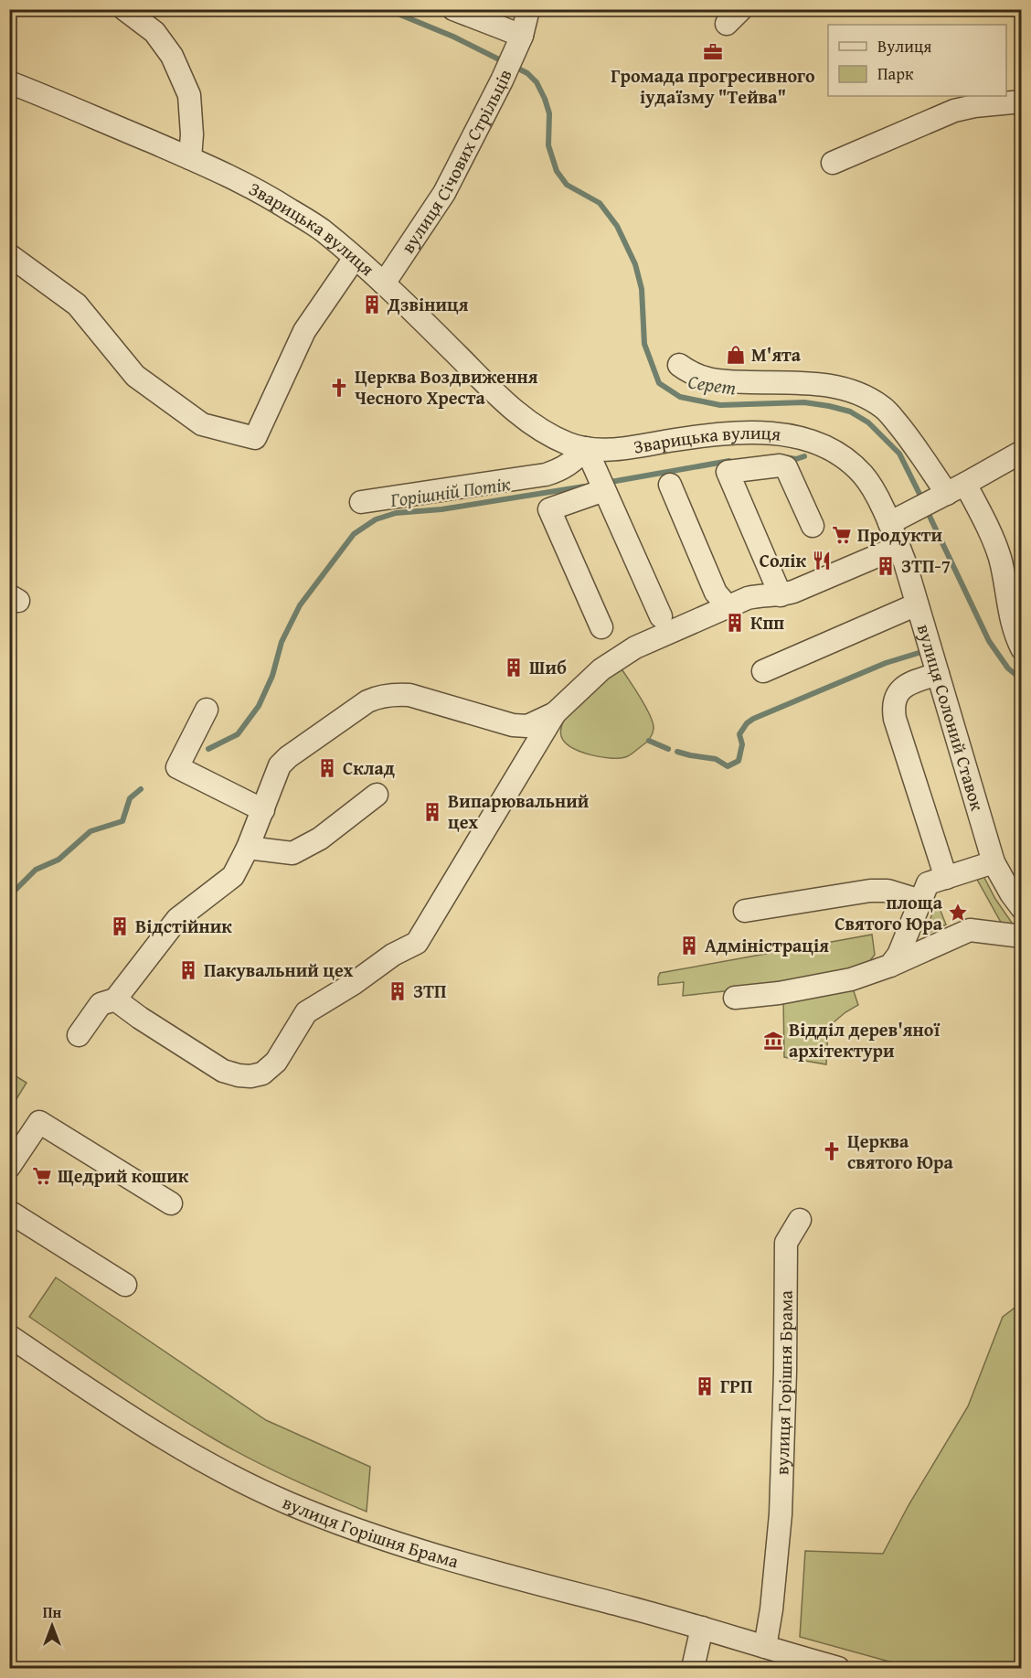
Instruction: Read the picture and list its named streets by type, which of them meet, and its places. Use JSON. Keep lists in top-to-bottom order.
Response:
{
  "streets": {
    "street": [
      "вулиця Січових Стрільців",
      "Зварицька вулиця",
      "вулиця Солоний Ставок",
      "вулиця Горішня Брама"
    ]
  },
  "crossings": [
    ["вулиця Січових Стрільців", "Зварицька вулиця"],
    ["Зварицька вулиця", "вулиця Солоний Ставок"]
  ],
  "water": ["Серет", "Горішній Потік"],
  "places": {
    "office": ["Громада прогресивного іудаїзму \"Тейва\""],
    "building": [
      "Дзвіниця",
      "ЗТП-7",
      "Кпп",
      "Шиб",
      "Склад",
      "Випарювальний цех",
      "Відстійник",
      "Адміністрація",
      "Пакувальний цех",
      "ЗТП",
      "ГРП"
    ],
    "shop": ["М'ята"],
    "church": ["Церква Воздвиження Чесного Хреста", "Церква святого Юра"],
    "supermarket": ["Продукти", "Щедрий кошик"],
    "restaurant": ["Солік"],
    "place": ["площа Святого Юра"],
    "museum": ["Відділ дерев'яної архітектури"]
  },
  "legend": ["Вулиця", "Парк"],
  "north": "top"
}
